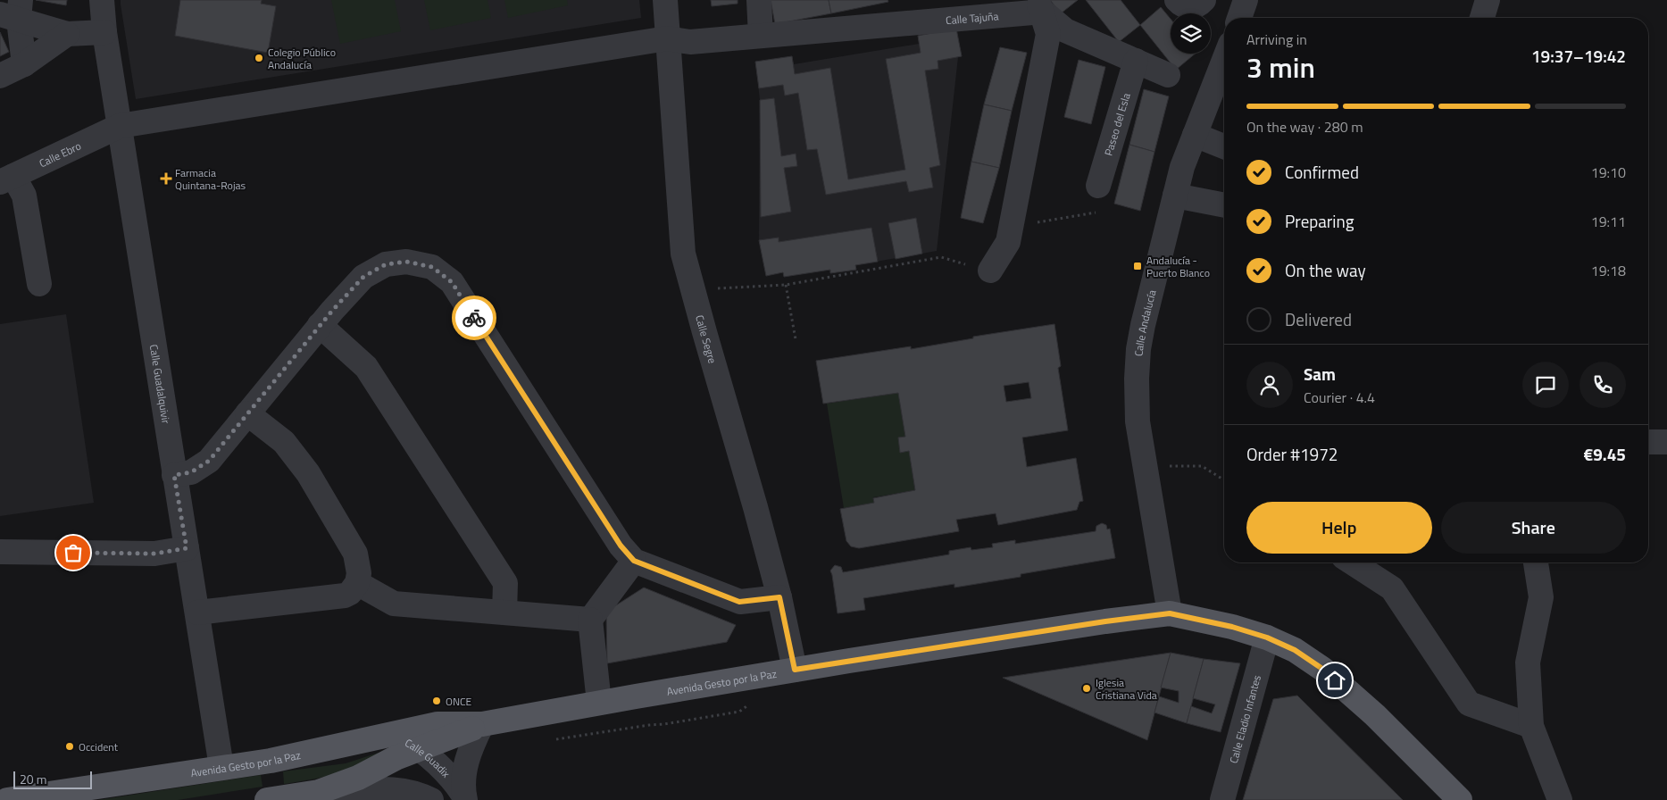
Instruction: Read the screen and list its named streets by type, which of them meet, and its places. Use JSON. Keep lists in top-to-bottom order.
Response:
{
  "streets": {
    "main road": ["Avenida Gesto por la Paz"],
    "street": [
      "Calle Tajuña",
      "Paseo del Esla",
      "Calle Ebro",
      "Calle Andalucía",
      "Calle Segre",
      "Calle Guadalquivir",
      "Calle Eladio Infantes",
      "Calle Guadix"
    ]
  },
  "crossings": [
    ["Calle Tajuña", "Calle Ebro"],
    ["Calle Tajuña", "Calle Segre"],
    ["Calle Ebro", "Calle Segre"],
    ["Calle Ebro", "Calle Guadalquivir"],
    ["Calle Andalucía", "Avenida Gesto por la Paz"],
    ["Calle Segre", "Avenida Gesto por la Paz"],
    ["Calle Guadalquivir", "Avenida Gesto por la Paz"],
    ["Avenida Gesto por la Paz", "Calle Eladio Infantes"],
    ["Avenida Gesto por la Paz", "Calle Guadix"]
  ],
  "places": {
    "other": [
      "Colegio Público Andalucía",
      "Iglesia Cristiana Vida",
      "ONCE",
      "Occident"
    ],
    "health": ["Farmacia Quintana-Rojas"],
    "transit": ["Andalucía - Puerto Blanco"]
  },
  "scale_bar": "20 m",
  "page": {
    "heading": ["3 min", "Arriving in", "19:37–19:42"],
    "panel": [
      "Sam",
      "Courier · 4.4",
      "Order #1972",
      "€9.45"
    ],
    "bar": "On the way · 280 m",
    "list": [
      ["Confirmed", "19:10"],
      ["Preparing", "19:11"],
      ["On the way", "19:18"],
      "Delivered"
    ],
    "buttons": ["Help", "Share"],
    "scale": "20 m"
  }
}
